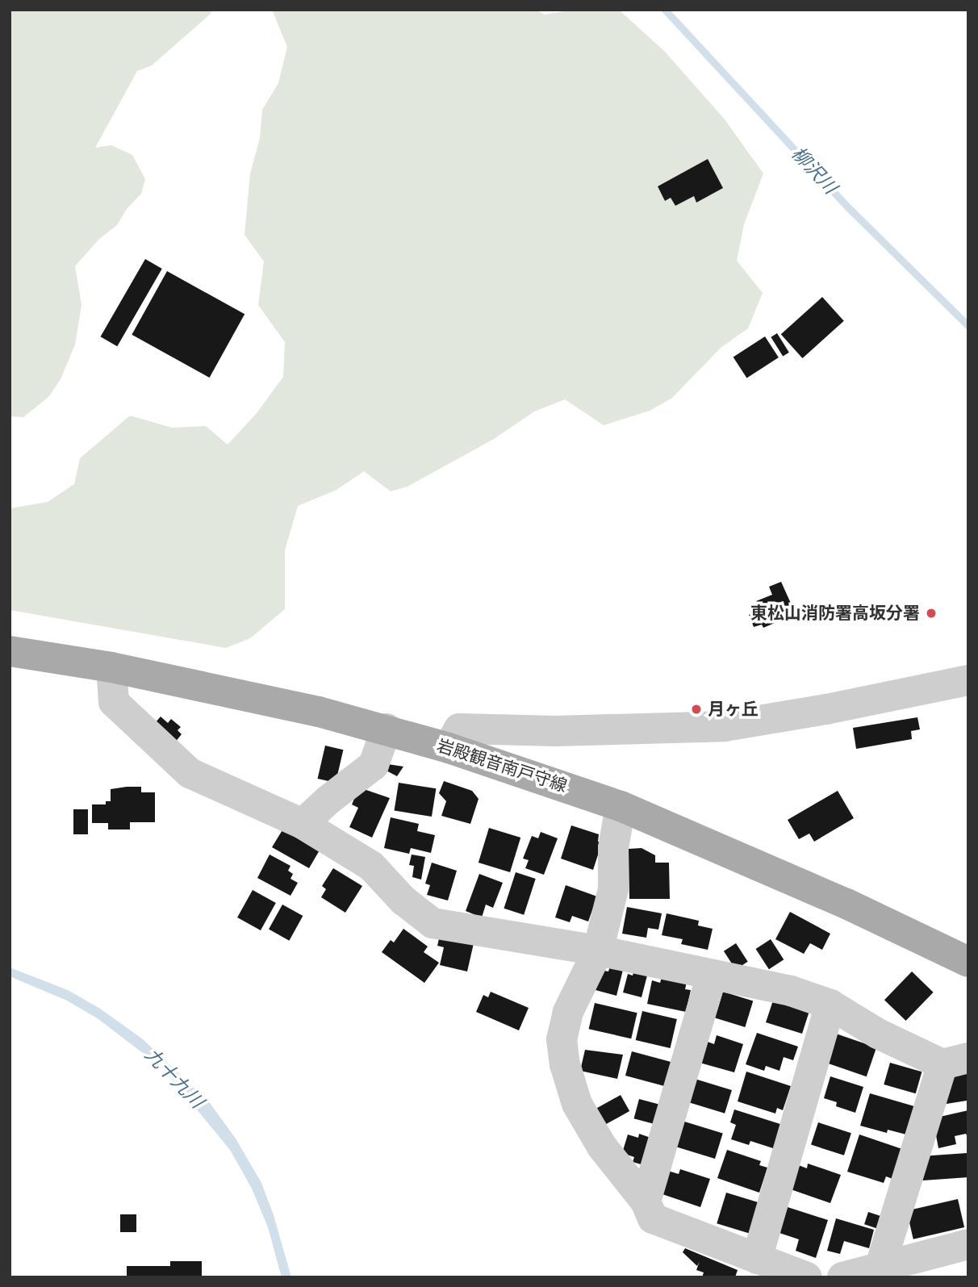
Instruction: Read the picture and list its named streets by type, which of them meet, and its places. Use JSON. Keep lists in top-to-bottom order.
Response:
{
  "streets": {
    "main road": ["岩殿観音南戸守線"]
  },
  "water": ["柳沢川", "九十九川"],
  "places": ["東松山消防署高坂分署", "月ヶ丘"]
}
